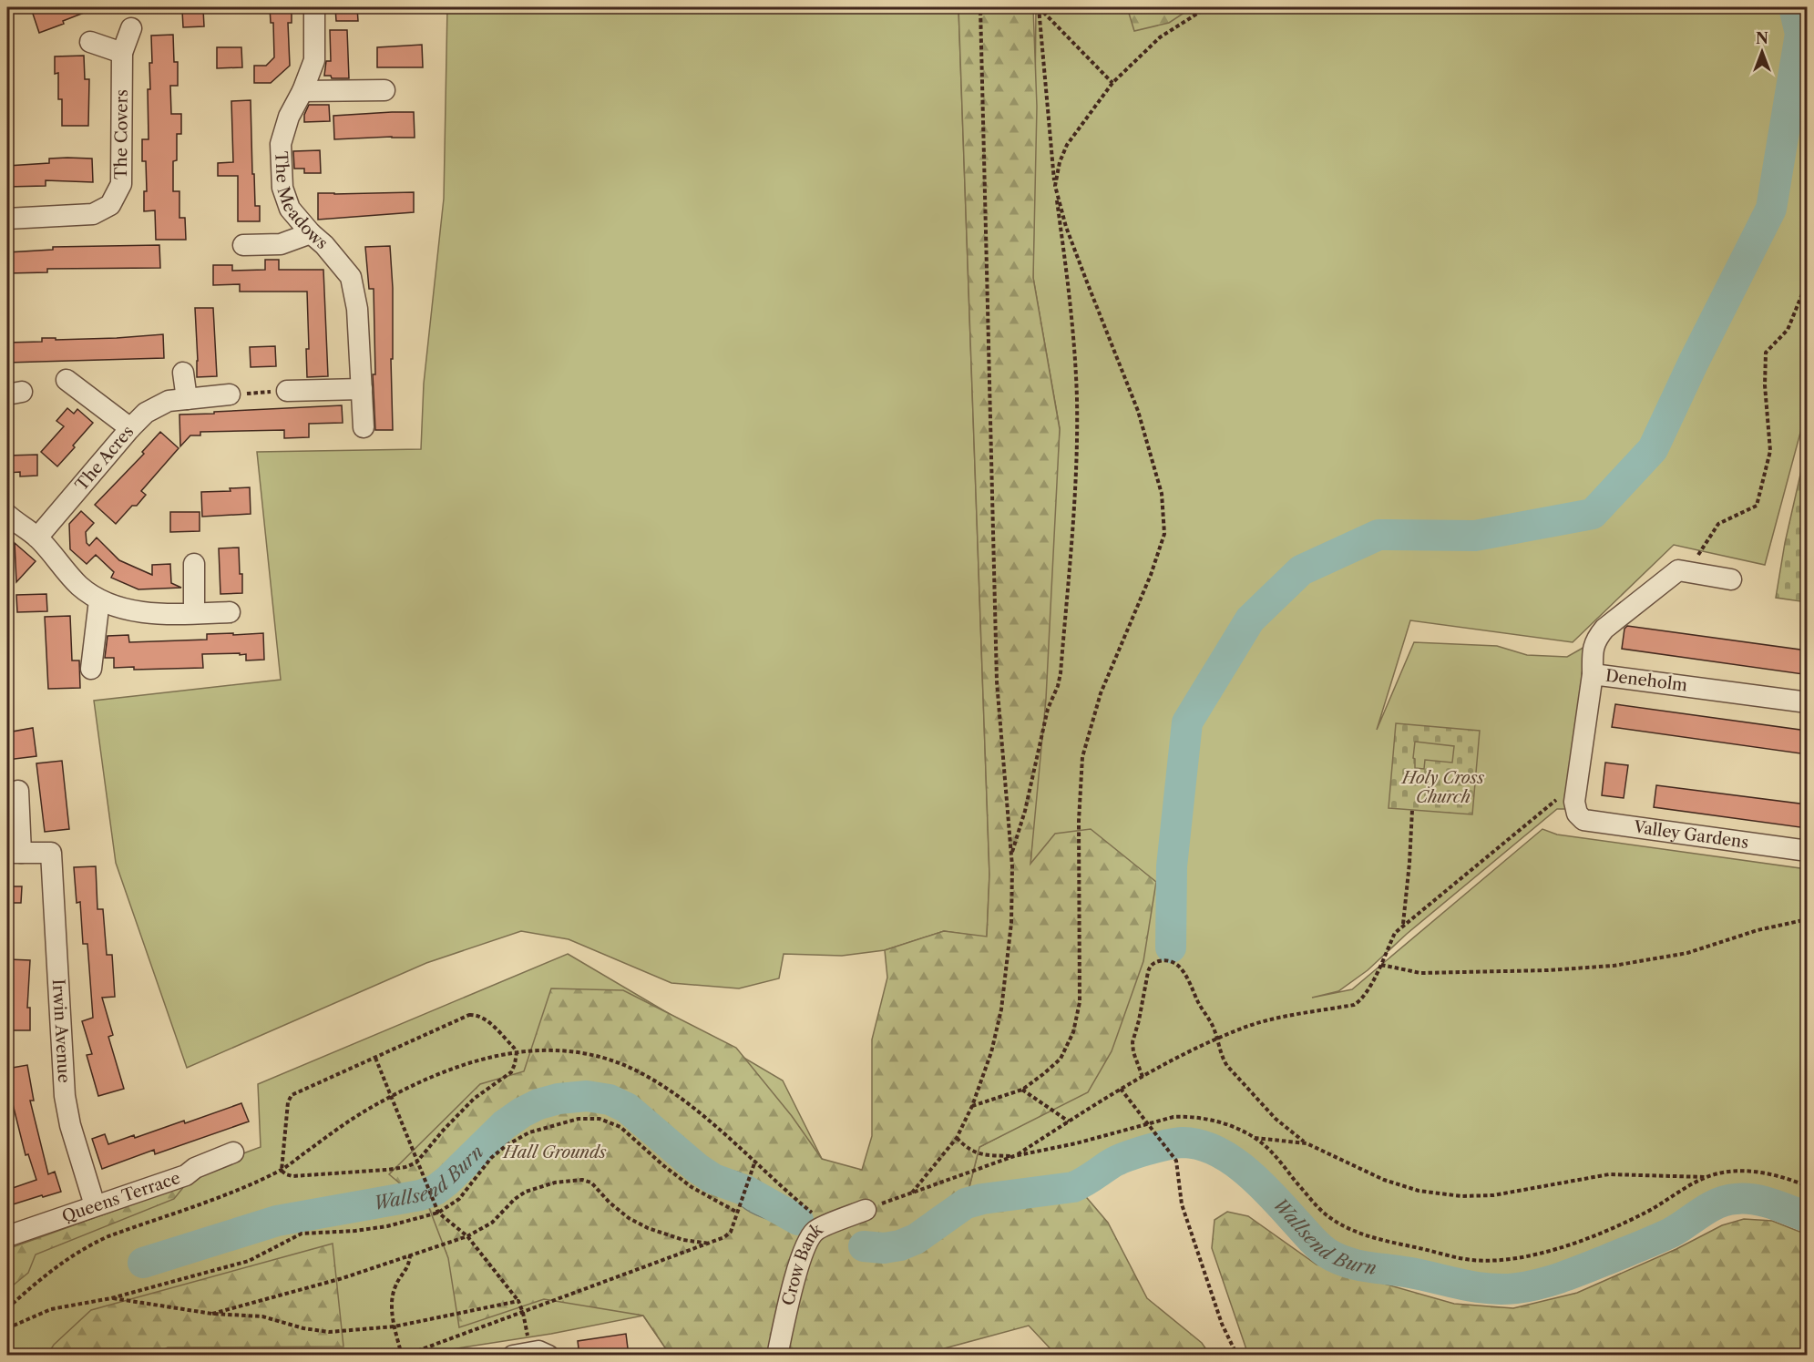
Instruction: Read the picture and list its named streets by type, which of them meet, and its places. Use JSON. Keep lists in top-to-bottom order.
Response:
{
  "streets": {
    "street": [
      "The Covers",
      "The Meadows",
      "The Acres",
      "Deneholm",
      "Valley Gardens",
      "Irwin Avenue",
      "Queens Terrace",
      "Crow Bank"
    ]
  },
  "crossings": [
    ["Deneholm", "Valley Gardens"],
    ["Irwin Avenue", "Queens Terrace"]
  ],
  "water": ["Wallsend Burn"],
  "parks": ["Holy Cross Church", "Hall Grounds"],
  "north": "top"
}
